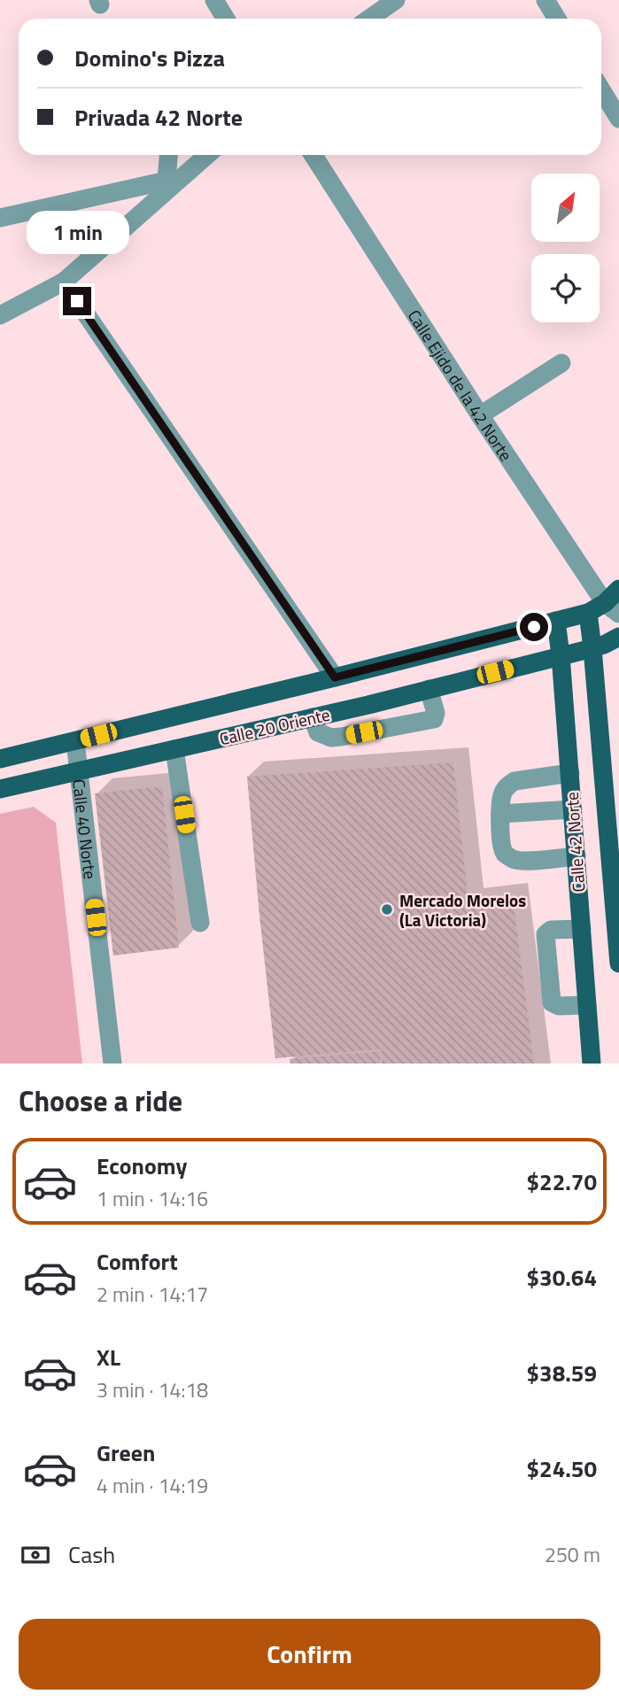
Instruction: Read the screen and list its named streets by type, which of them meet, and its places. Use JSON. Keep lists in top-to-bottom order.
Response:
{
  "streets": {
    "main road": ["Calle 20 Oriente", "Calle 42 Norte"],
    "street": ["Calle Ejido de la 42 Norte", "Calle 40 Norte"]
  },
  "crossings": [
    ["Calle Ejido de la 42 Norte", "Calle 20 Oriente"],
    ["Calle 20 Oriente", "Calle 40 Norte"],
    ["Calle 20 Oriente", "Calle 42 Norte"]
  ],
  "places": ["Mercado Morelos (La Victoria)"],
  "north": "top right",
  "page": {
    "banner": ["Domino's Pizza", "Privada 42 Norte"],
    "bubble": "1 min",
    "heading": "Choose a ride",
    "list": [
      {
        "name": "Economy",
        "note": "1 min · 14:16",
        "value": "$22.70"
      },
      {
        "name": "Comfort",
        "note": "2 min · 14:17",
        "value": "$30.64"
      },
      {
        "name": "XL",
        "note": "3 min · 14:18",
        "value": "$38.59"
      },
      {
        "name": "Green",
        "note": "4 min · 14:19",
        "value": "$24.50"
      }
    ],
    "pay": ["Cash", "250 m"],
    "buttons": "Confirm"
  }
}
